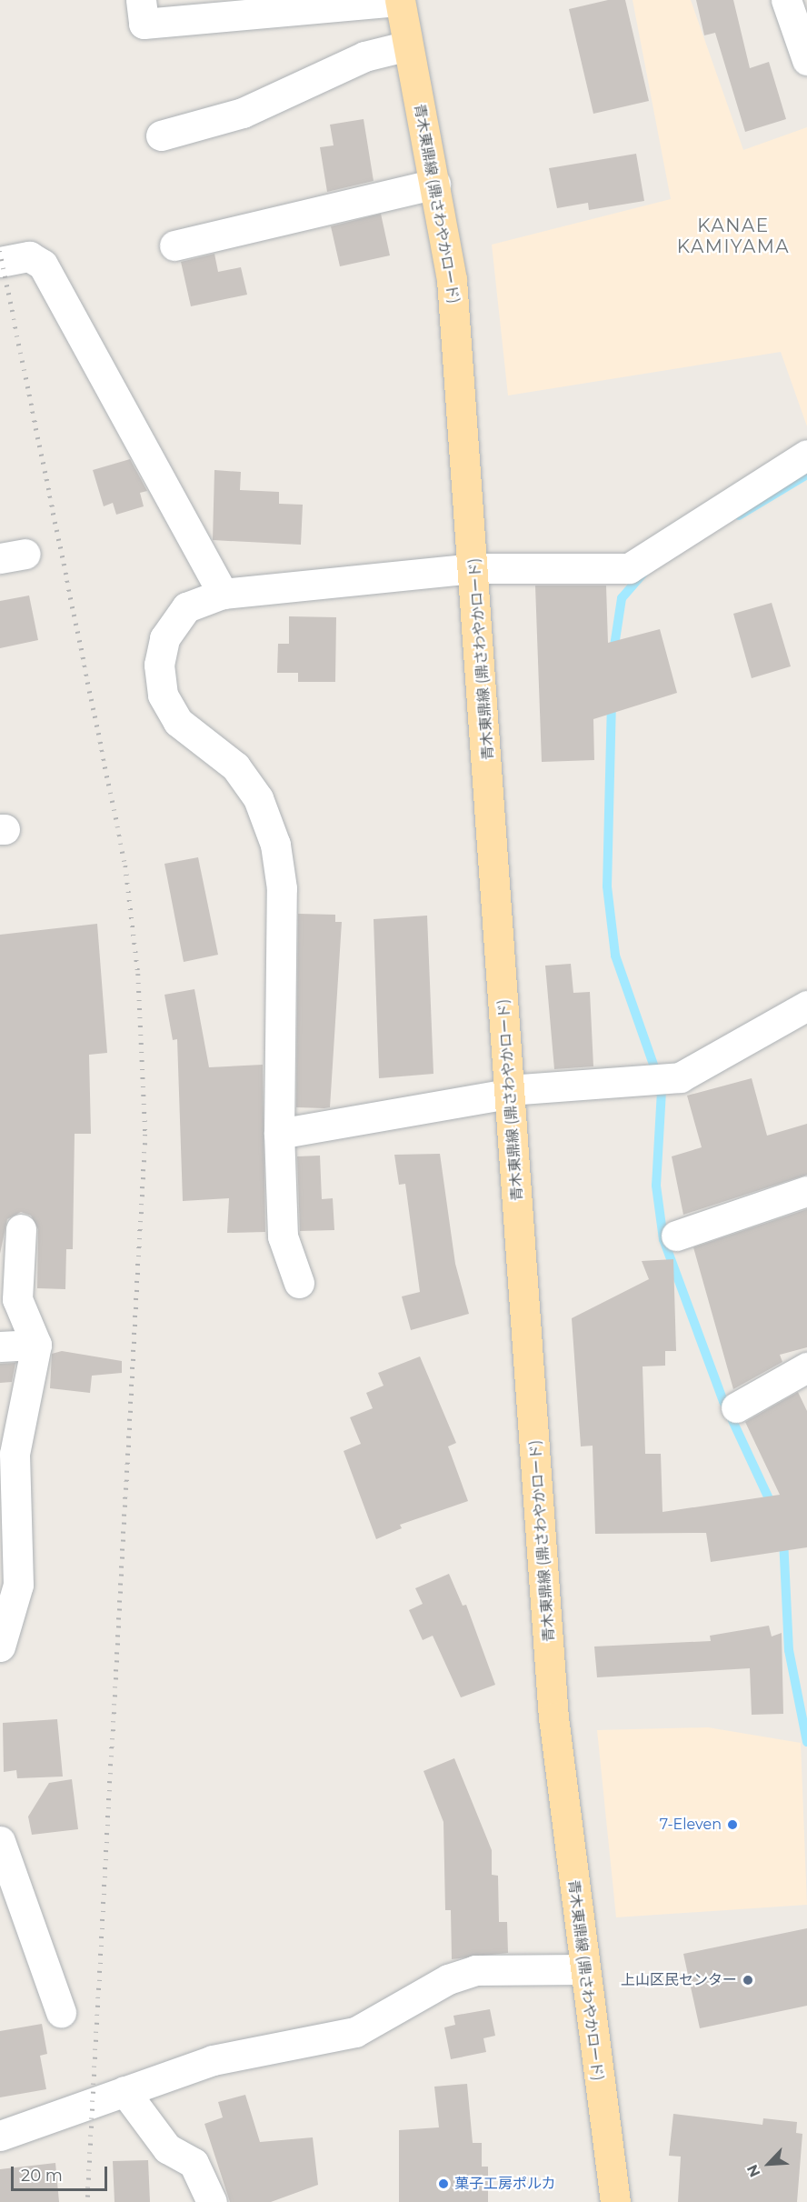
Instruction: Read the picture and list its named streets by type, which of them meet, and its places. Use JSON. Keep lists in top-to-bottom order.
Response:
{
  "streets": {
    "main road": ["青木東鼎線 (鼎さわやかロード)"]
  },
  "districts": ["KANAE KAMIYAMA"],
  "places": ["7-Eleven", "上山区民センター", "菓子工房ポルカ"],
  "scale_bar": "20 m",
  "north": "bottom left"
}
